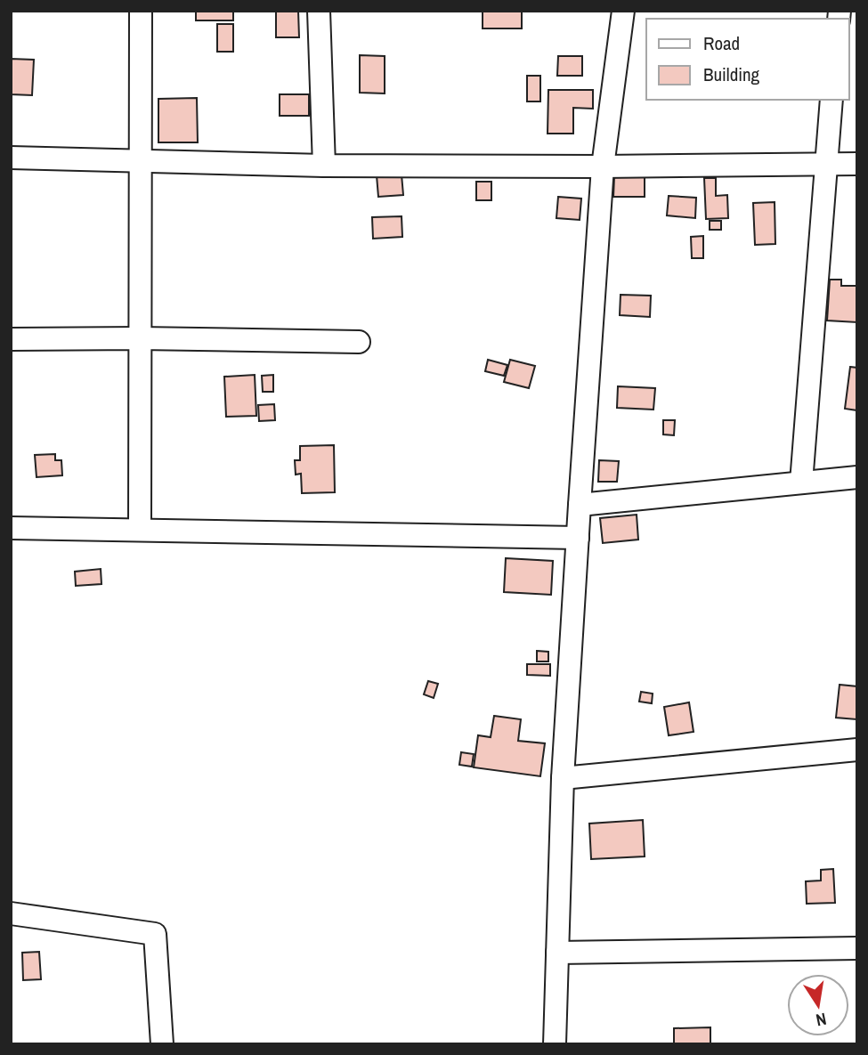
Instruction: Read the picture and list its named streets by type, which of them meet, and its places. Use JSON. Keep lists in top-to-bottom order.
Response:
{
  "legend": ["Road", "Building"],
  "north": "bottom"
}
